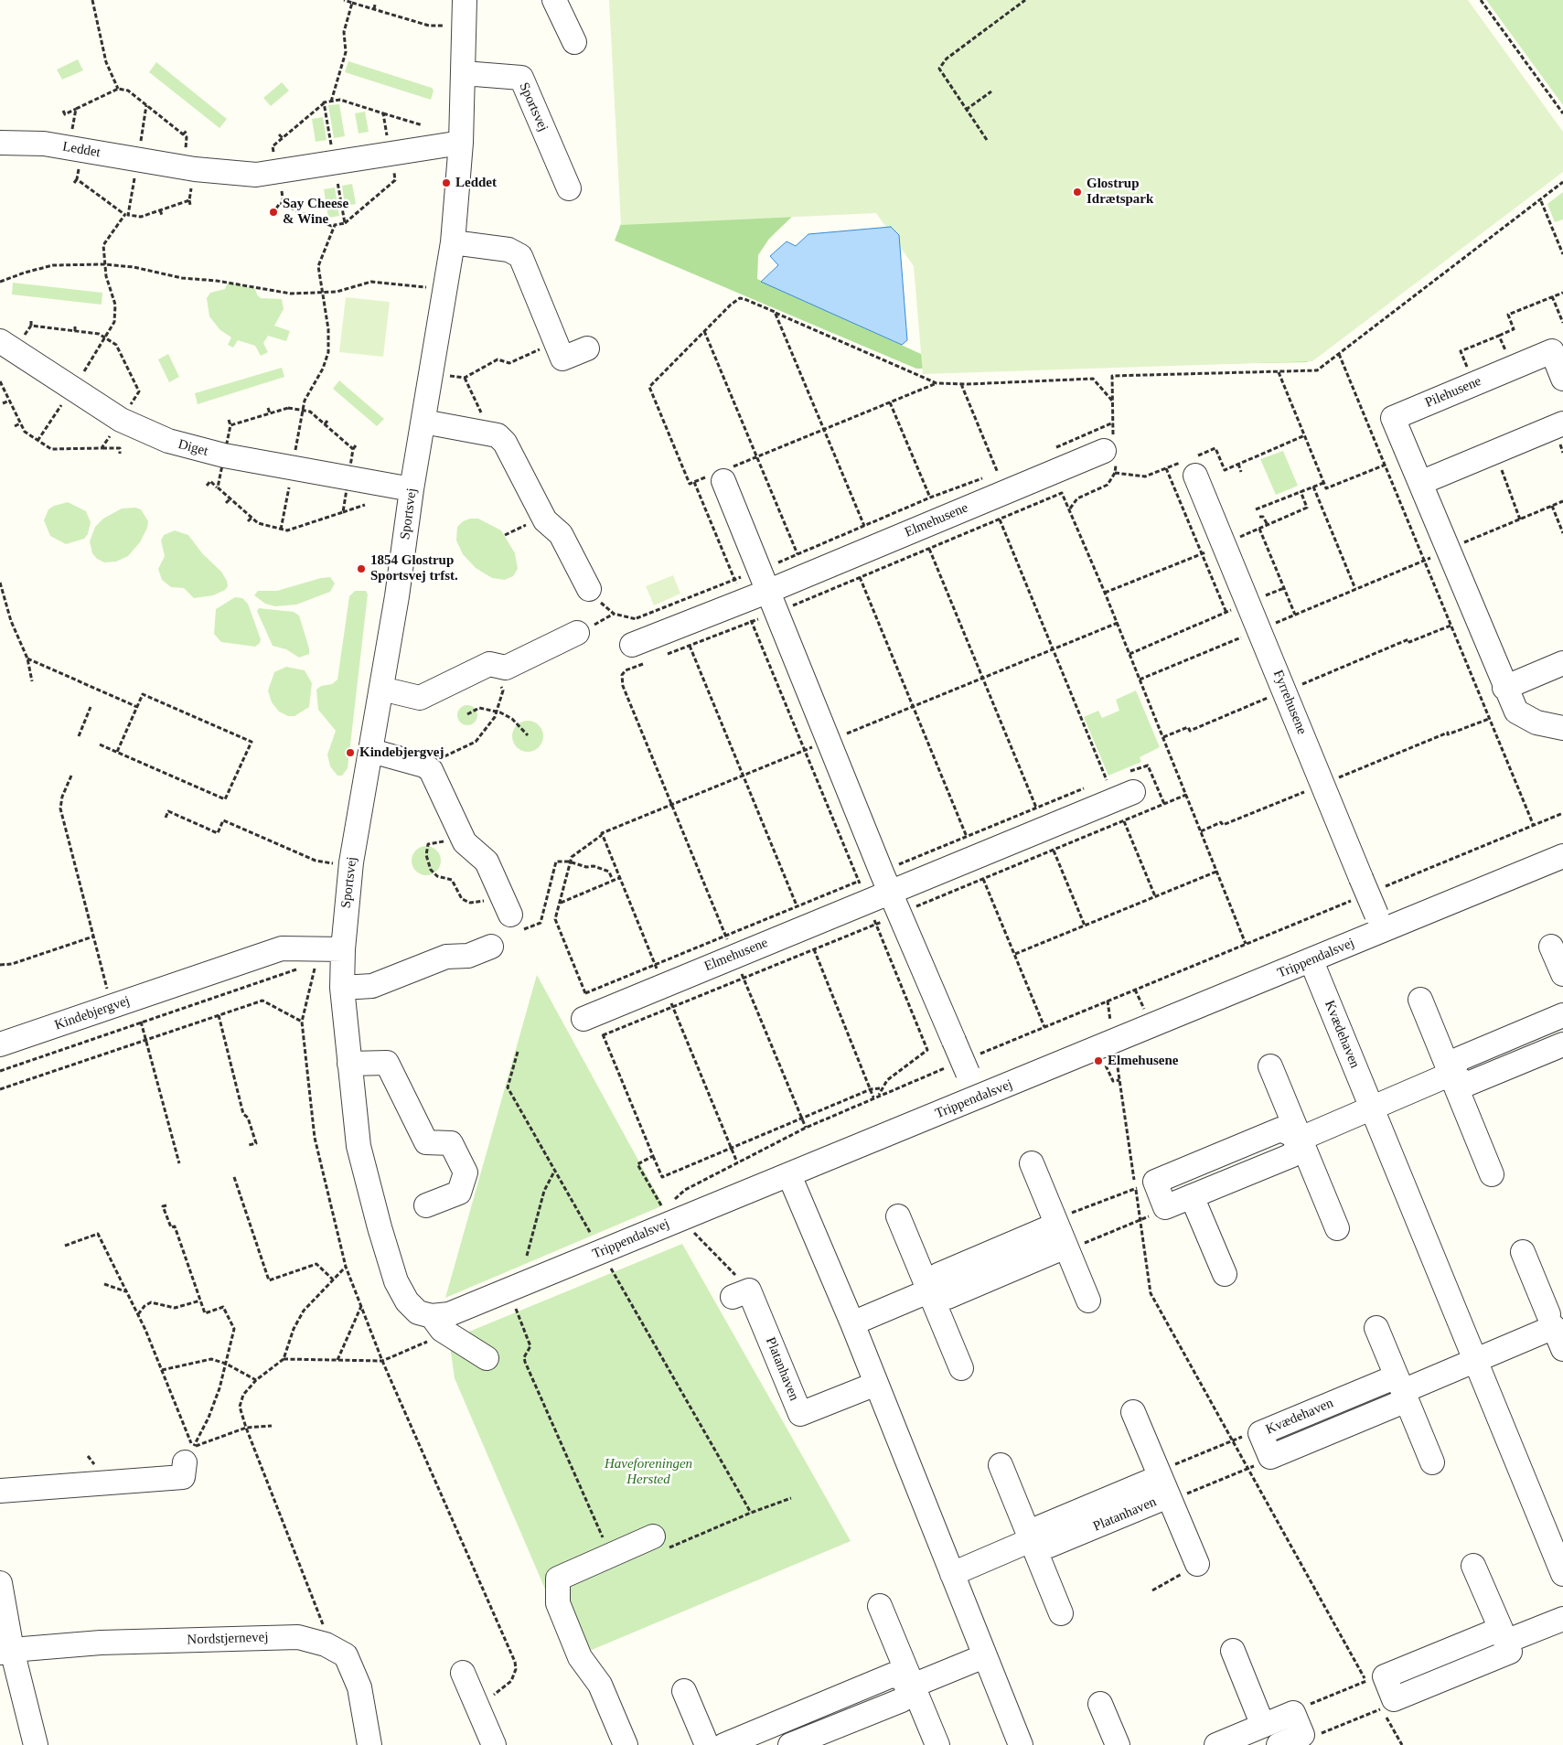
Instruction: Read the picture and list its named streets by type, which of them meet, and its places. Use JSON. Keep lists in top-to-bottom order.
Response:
{
  "streets": {
    "street": [
      "Sportsvej",
      "Leddet",
      "Pilehusene",
      "Diget",
      "Elmehusene",
      "Fyrrehusene",
      "Trippendalsvej",
      "Kindebjergvej",
      "Kvædehaven",
      "Platanhaven",
      "Nordstjernevej"
    ]
  },
  "crossings": [
    ["Sportsvej", "Leddet"],
    ["Sportsvej", "Diget"],
    ["Sportsvej", "Trippendalsvej"],
    ["Sportsvej", "Kindebjergvej"],
    ["Fyrrehusene", "Trippendalsvej"],
    ["Trippendalsvej", "Kvædehaven"]
  ],
  "parks": ["Haveforeningen Hersted"],
  "places": [
    "Leddet",
    "Glostrup Idrætspark",
    "Say Cheese & Wine",
    "1854 Glostrup Sportsvej trfst.",
    "Kindebjergvej",
    "Elmehusene"
  ]
}
